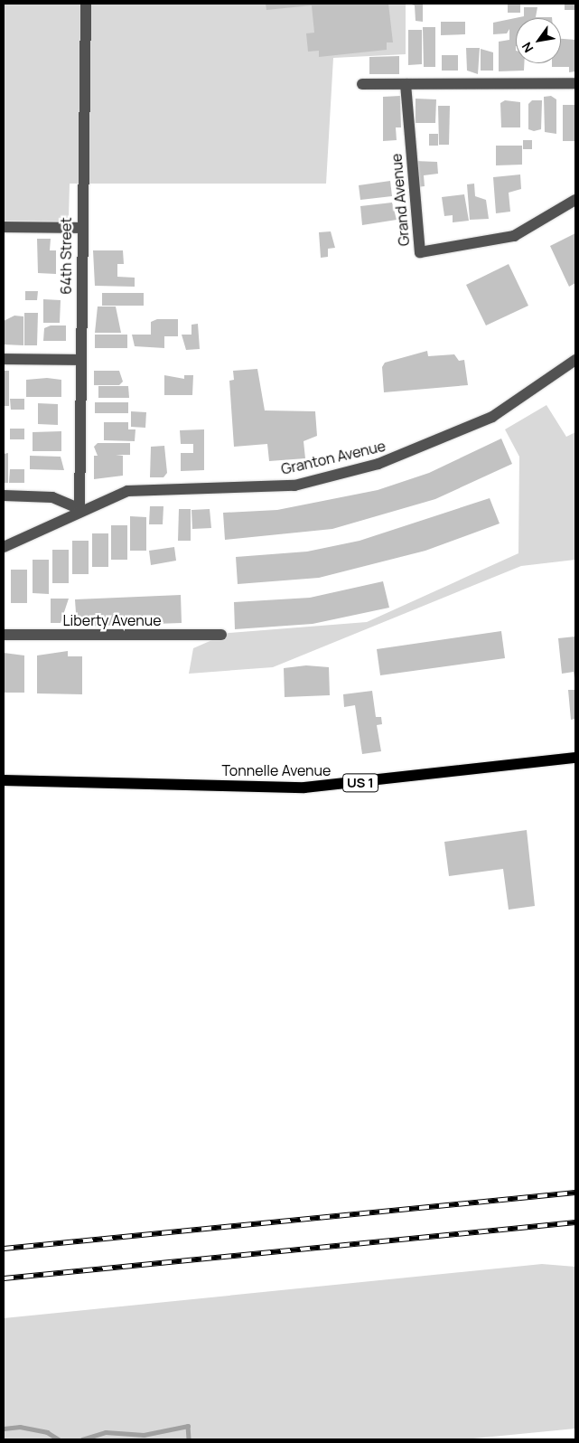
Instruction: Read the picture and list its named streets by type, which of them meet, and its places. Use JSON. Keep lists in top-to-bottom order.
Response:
{
  "streets": {
    "main road": ["Tonnelle Avenue", "US 1"],
    "street": [
      "Grand Avenue",
      "64th Street",
      "Granton Avenue",
      "Liberty Avenue"
    ]
  },
  "crossings": [
    ["64th Street", "Granton Avenue"]
  ],
  "north": "bottom left"
}
